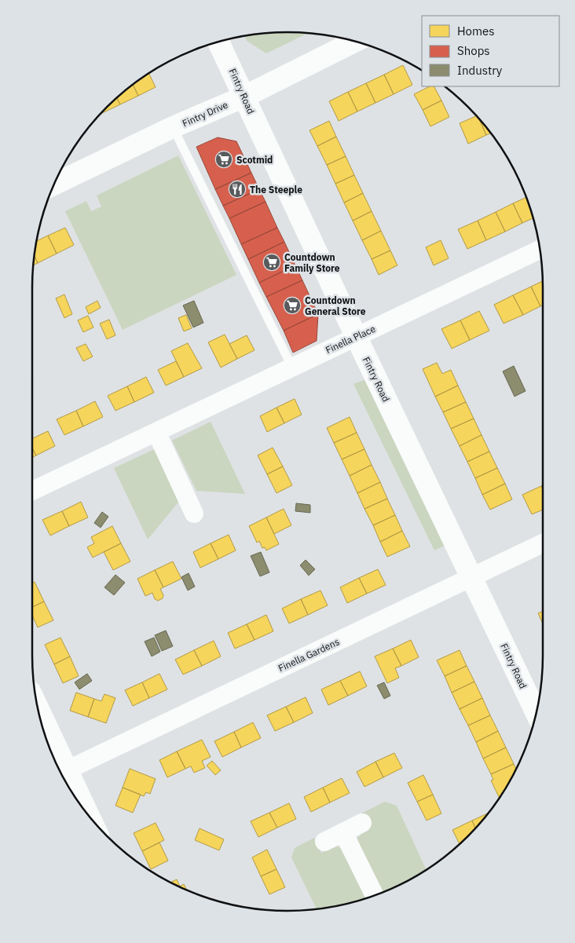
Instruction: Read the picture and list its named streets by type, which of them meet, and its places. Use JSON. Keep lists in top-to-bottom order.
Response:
{
  "streets": {
    "street": [
      "Fintry Road",
      "Fintry Drive",
      "Finella Place",
      "Finella Gardens"
    ]
  },
  "crossings": [
    ["Fintry Road", "Fintry Drive"],
    ["Fintry Road", "Finella Place"],
    ["Fintry Road", "Finella Gardens"]
  ],
  "places": {
    "supermarket": ["Scotmid", "Countdown Family Store", "Countdown General Store"],
    "restaurant": ["The Steeple"]
  },
  "legend": ["Homes", "Shops", "Industry"]
}
